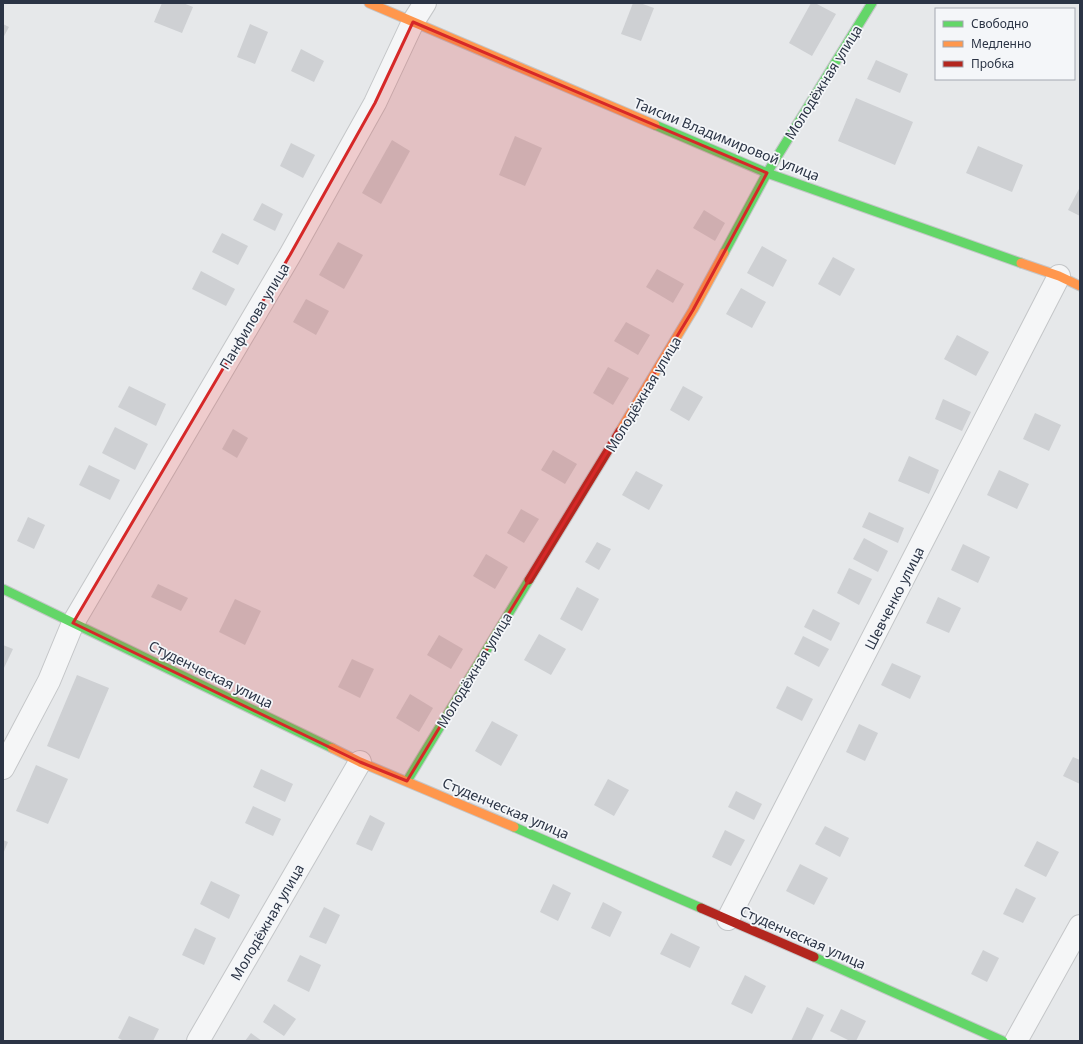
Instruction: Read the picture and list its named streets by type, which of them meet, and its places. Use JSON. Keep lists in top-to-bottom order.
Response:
{
  "streets": {
    "street": [
      "Молодёжная улица",
      "Таисии Владимировой улица",
      "Панфилова улица",
      "Шевченко улица",
      "Студенческая улица"
    ]
  },
  "crossings": [
    ["Молодёжная улица", "Таисии Владимировой улица"],
    ["Молодёжная улица", "Студенческая улица"],
    ["Таисии Владимировой улица", "Панфилова улица"],
    ["Таисии Владимировой улица", "Шевченко улица"],
    ["Панфилова улица", "Студенческая улица"],
    ["Шевченко улица", "Студенческая улица"]
  ],
  "legend": ["Свободно", "Медленно", "Пробка"]
}
